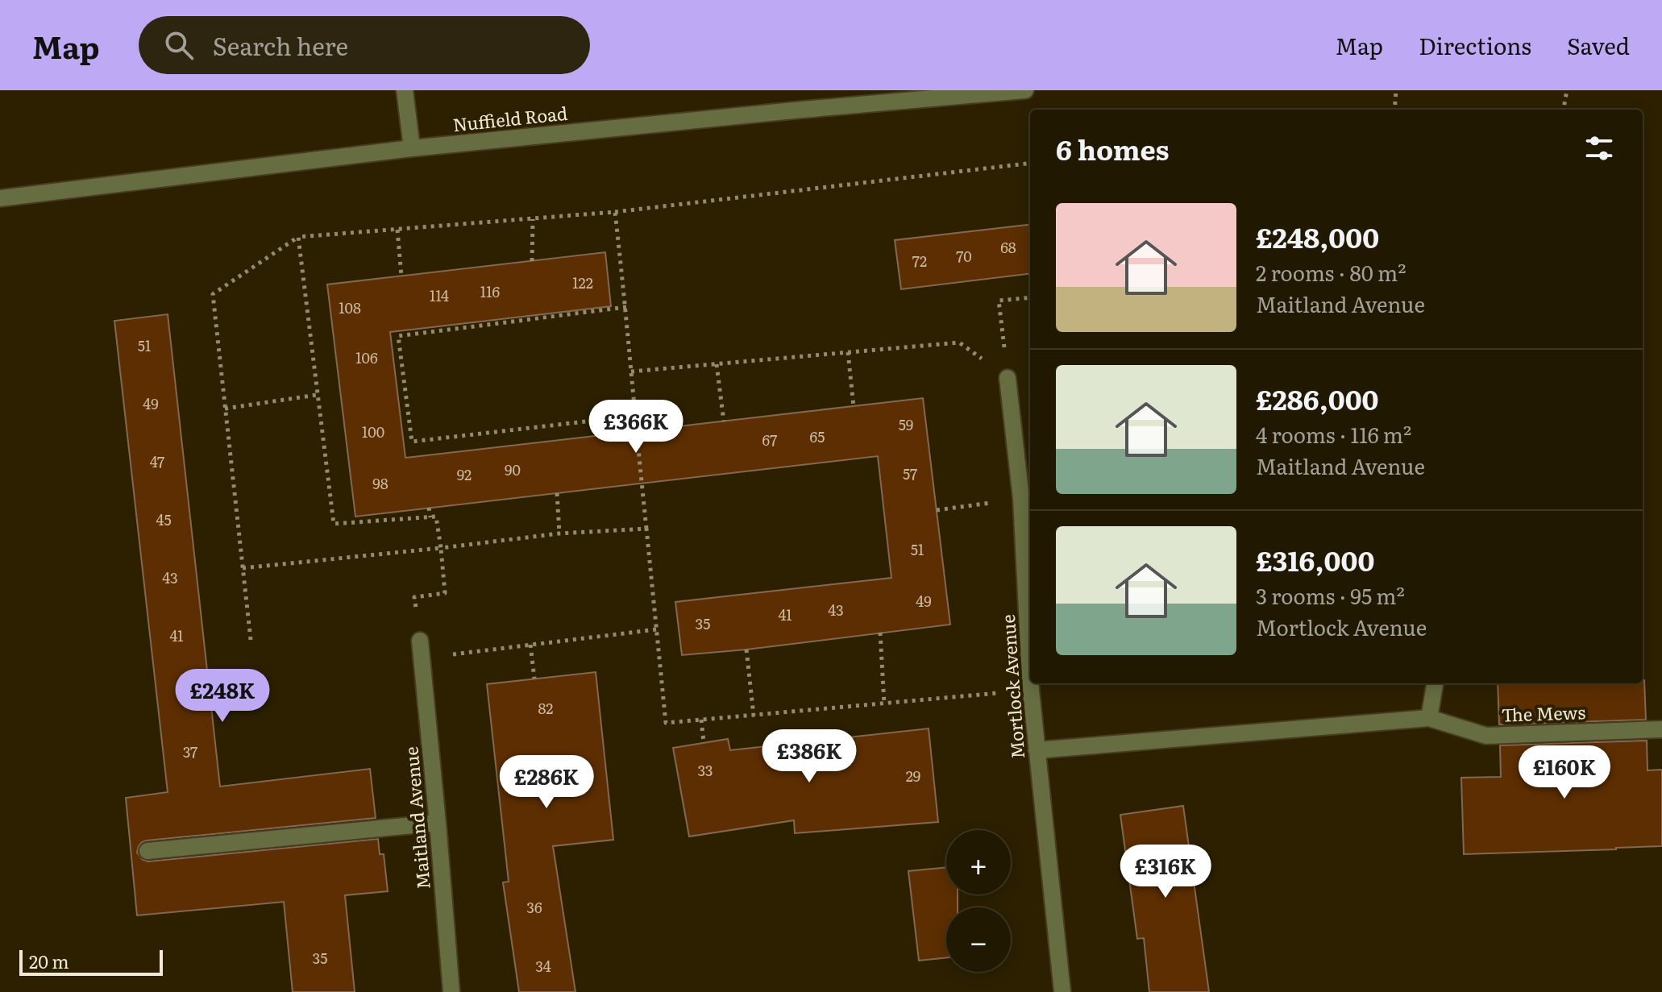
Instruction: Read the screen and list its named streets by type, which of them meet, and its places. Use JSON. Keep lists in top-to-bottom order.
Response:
{
  "streets": {
    "street": [
      "Nuffield Road",
      "Mortlock Avenue",
      "The Mews",
      "Maitland Avenue"
    ]
  },
  "house_numbers": [
    "68",
    "70",
    "72",
    "122",
    "116",
    "114",
    "108",
    "51",
    "106",
    "49",
    "59",
    "100",
    "65",
    "67",
    "47",
    "90",
    "57",
    "92",
    "98",
    "45",
    "51",
    "43",
    "49",
    "43",
    "41",
    "35",
    "41",
    "82",
    "37",
    "33",
    "29",
    "36",
    "35",
    "34"
  ],
  "scale_bar": "20 m",
  "page": {
    "header": "Map",
    "search": "Search here",
    "nav": ["Map", "Directions", "Saved"],
    "heading": "6 homes",
    "list": [
      {
        "name": "£248,000",
        "note": "2 rooms · 80 m² · Maitland Avenue"
      },
      {
        "name": "£286,000",
        "note": "4 rooms · 116 m² · Maitland Avenue"
      },
      {
        "name": "£316,000",
        "note": "3 rooms · 95 m² · Mortlock Avenue"
      }
    ],
    "price": [
      "£366K",
      "£248K",
      "£386K",
      "£160K",
      "£286K",
      "£316K"
    ],
    "map_buttons": ["+", "−"],
    "scale": "20 m"
  }
}
